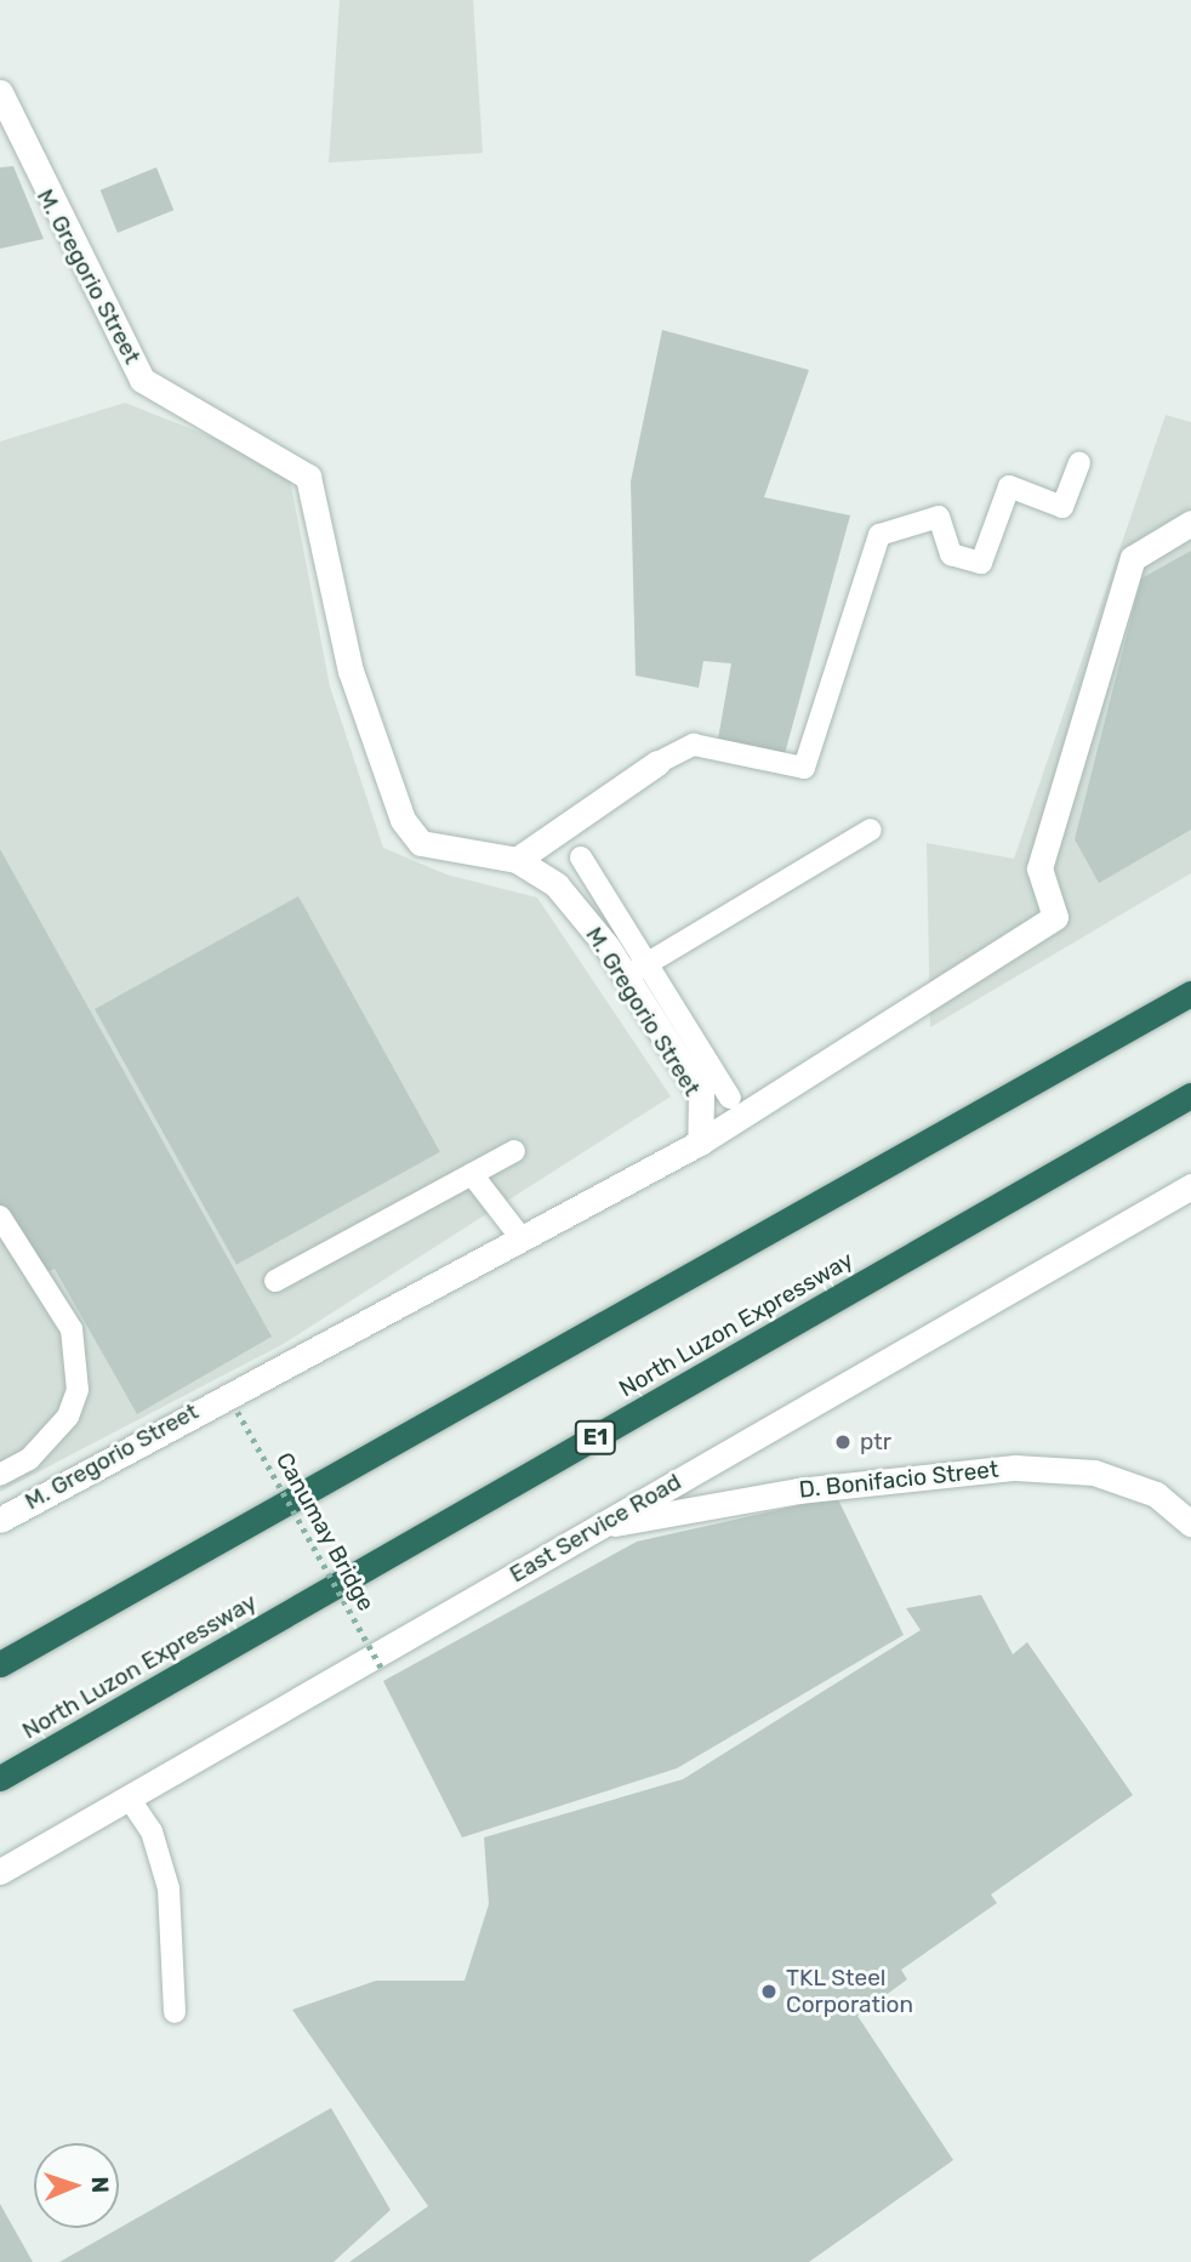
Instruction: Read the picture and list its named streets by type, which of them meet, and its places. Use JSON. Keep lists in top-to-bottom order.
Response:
{
  "streets": {
    "highway": ["North Luzon Expressway", "E1"],
    "street": ["M. Gregorio Street", "D. Bonifacio Street", "East Service Road"],
    "path": ["Canumay Bridge"]
  },
  "crossings": [
    ["D. Bonifacio Street", "East Service Road"]
  ],
  "places": ["ptr", "TKL Steel Corporation"],
  "north": "right"
}
